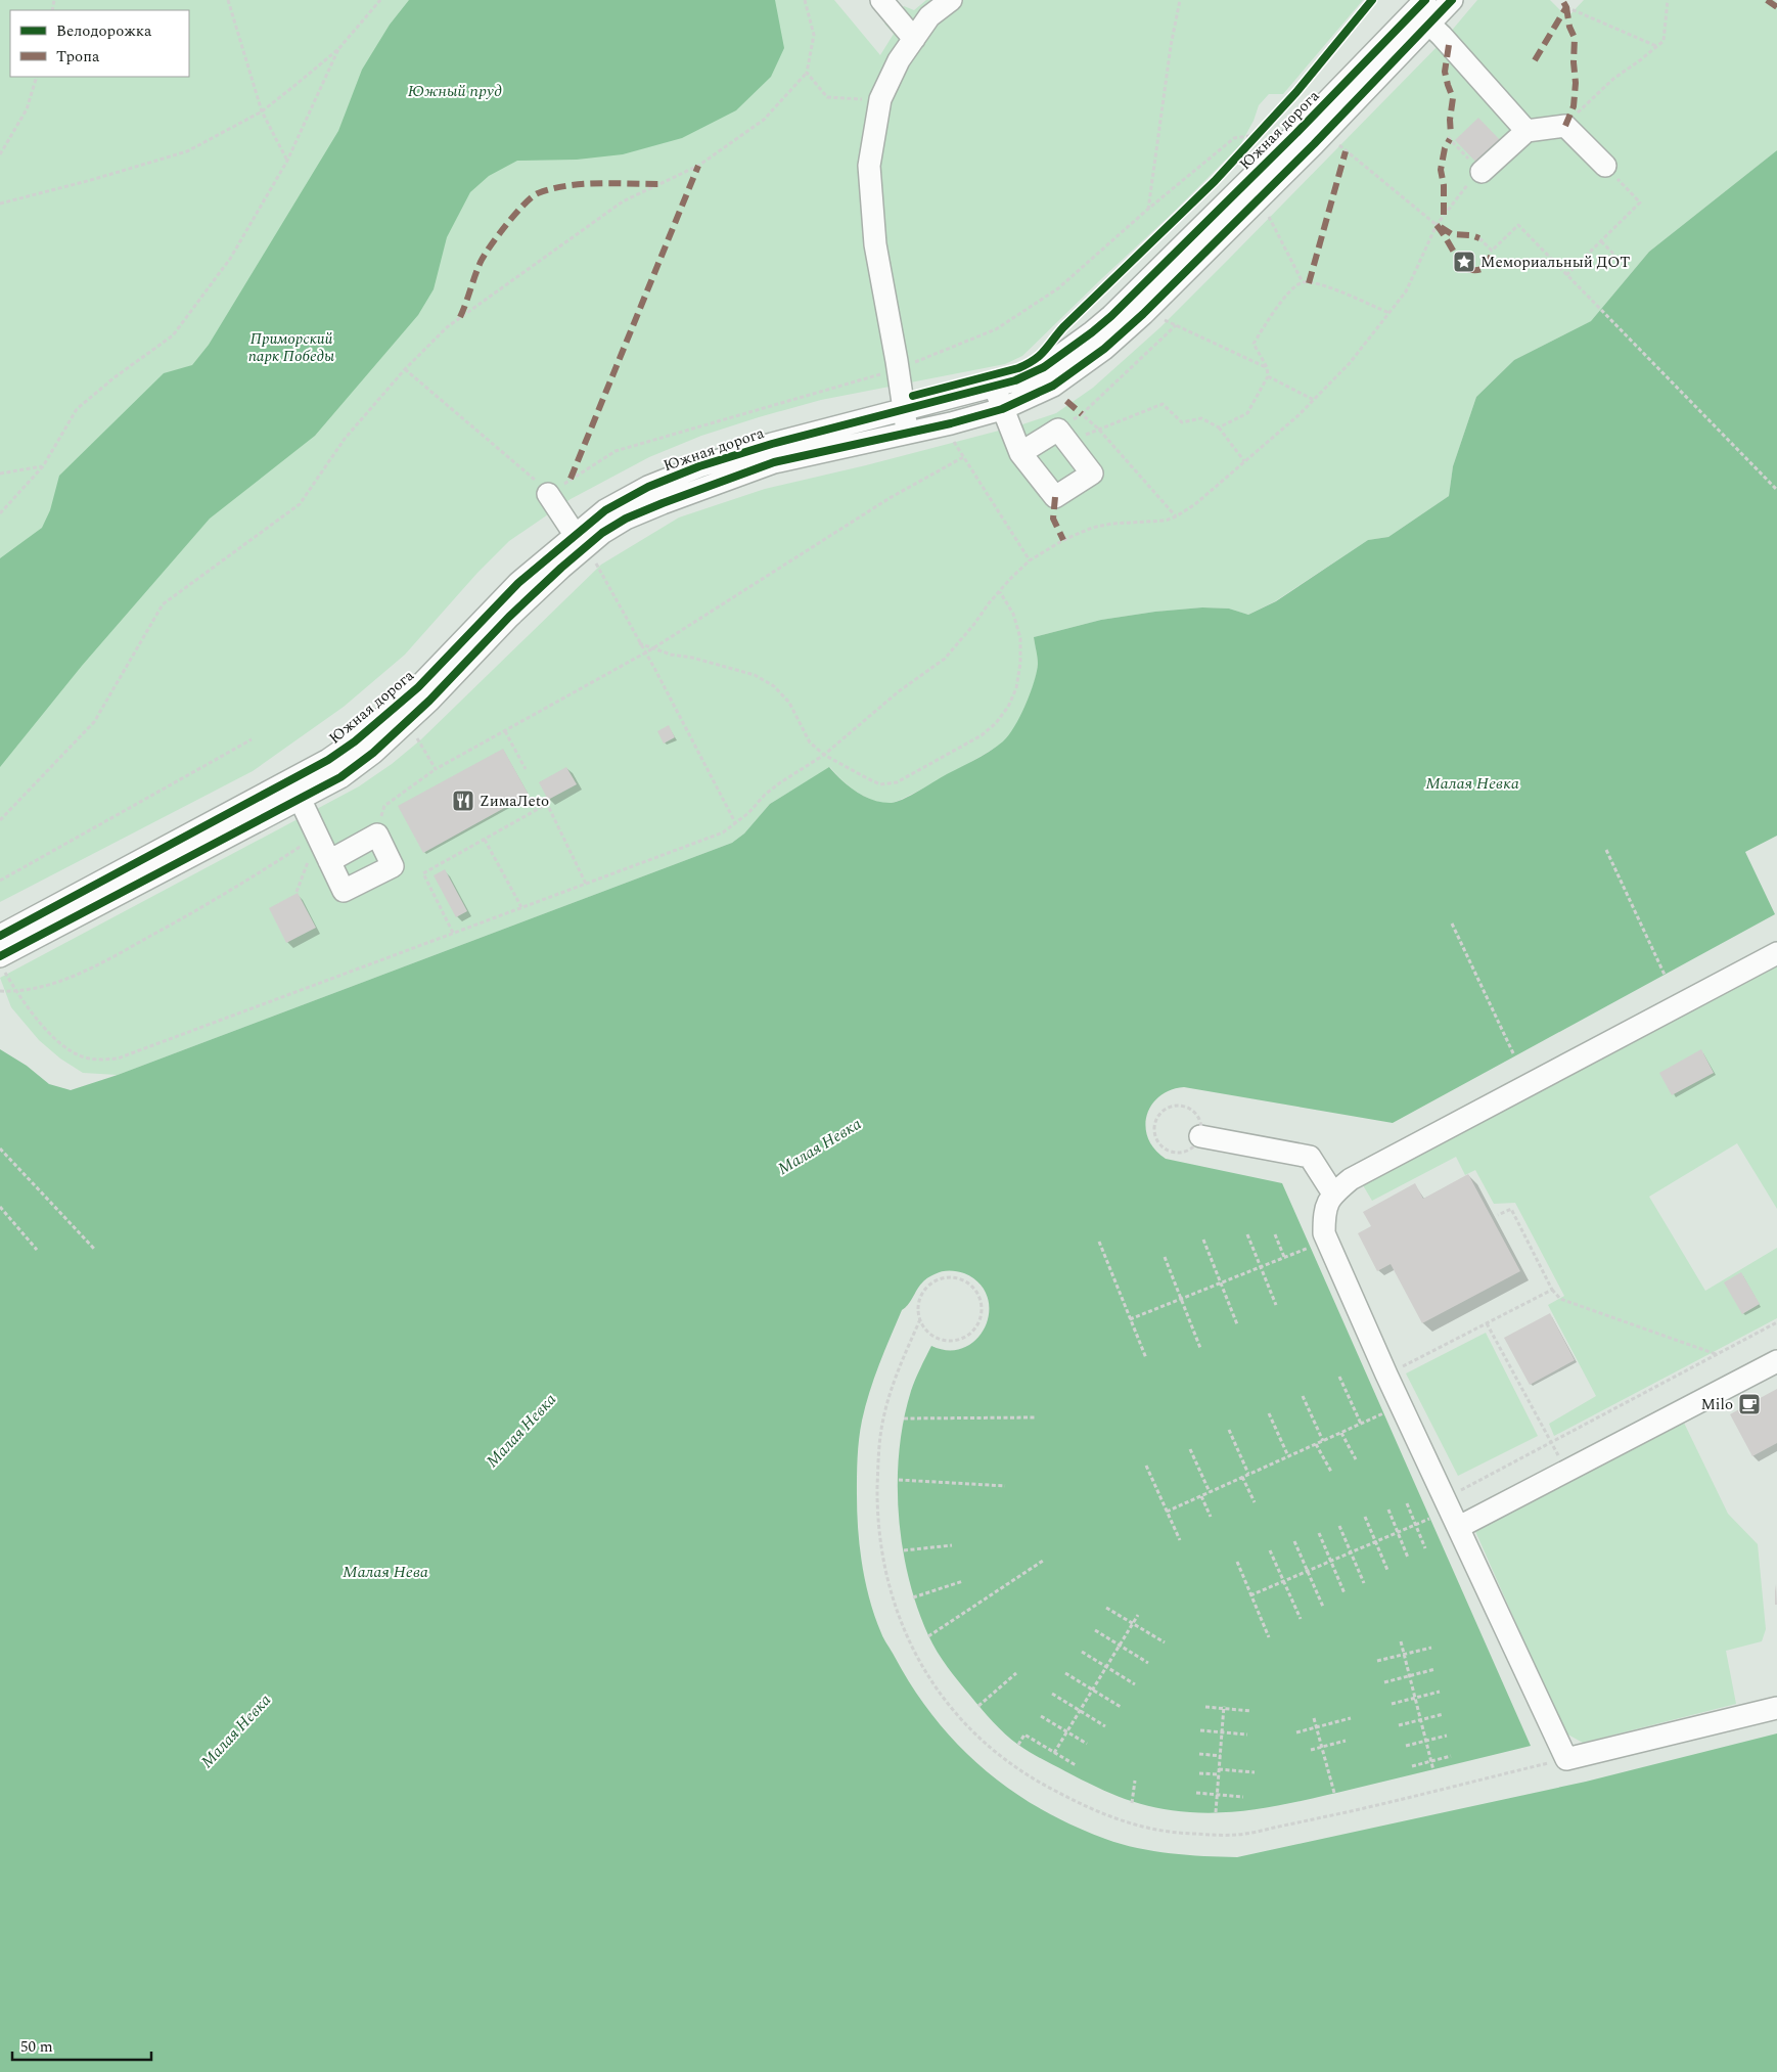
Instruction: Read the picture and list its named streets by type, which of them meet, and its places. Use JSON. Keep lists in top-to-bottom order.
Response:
{
  "streets": {
    "street": ["Южная дорога"]
  },
  "water": ["Южный пруд", "Малая Невка", "Малая Нева"],
  "parks": ["Приморский парк Победы"],
  "places": {
    "place": ["Мемориальный ДОТ"],
    "restaurant": ["ZимаЛеtо"],
    "cafe": ["Milo"]
  },
  "legend": ["Велодорожка", "Тропа"],
  "scale_bar": "50 m"
}
